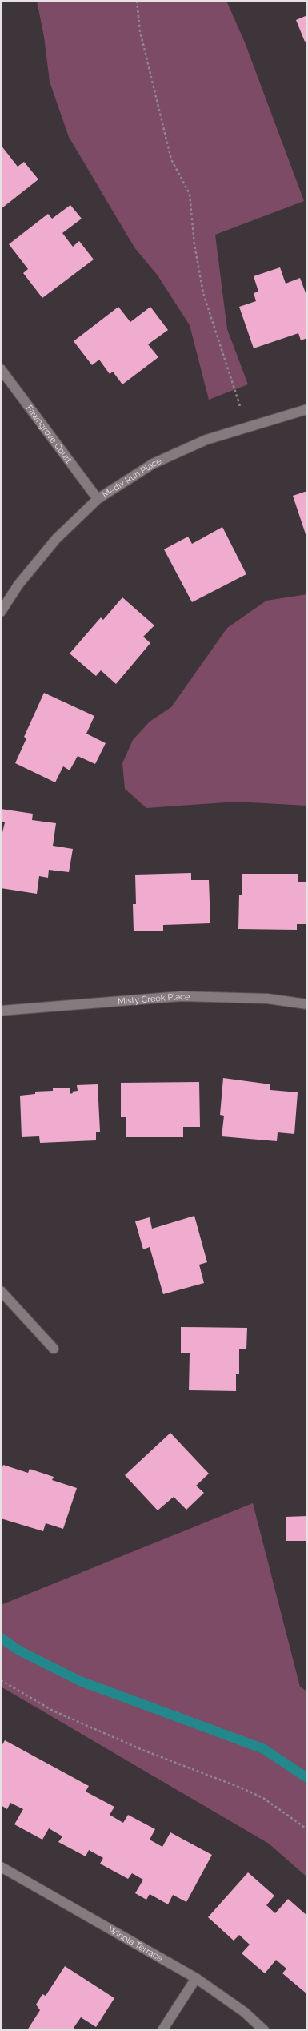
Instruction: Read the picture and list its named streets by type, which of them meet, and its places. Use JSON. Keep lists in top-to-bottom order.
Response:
{
  "streets": {
    "street": [
      "Fawngrove Court",
      "Medix Run Place",
      "Misty Creek Place",
      "Winola Terrace"
    ]
  },
  "crossings": [
    ["Fawngrove Court", "Medix Run Place"]
  ]
}
